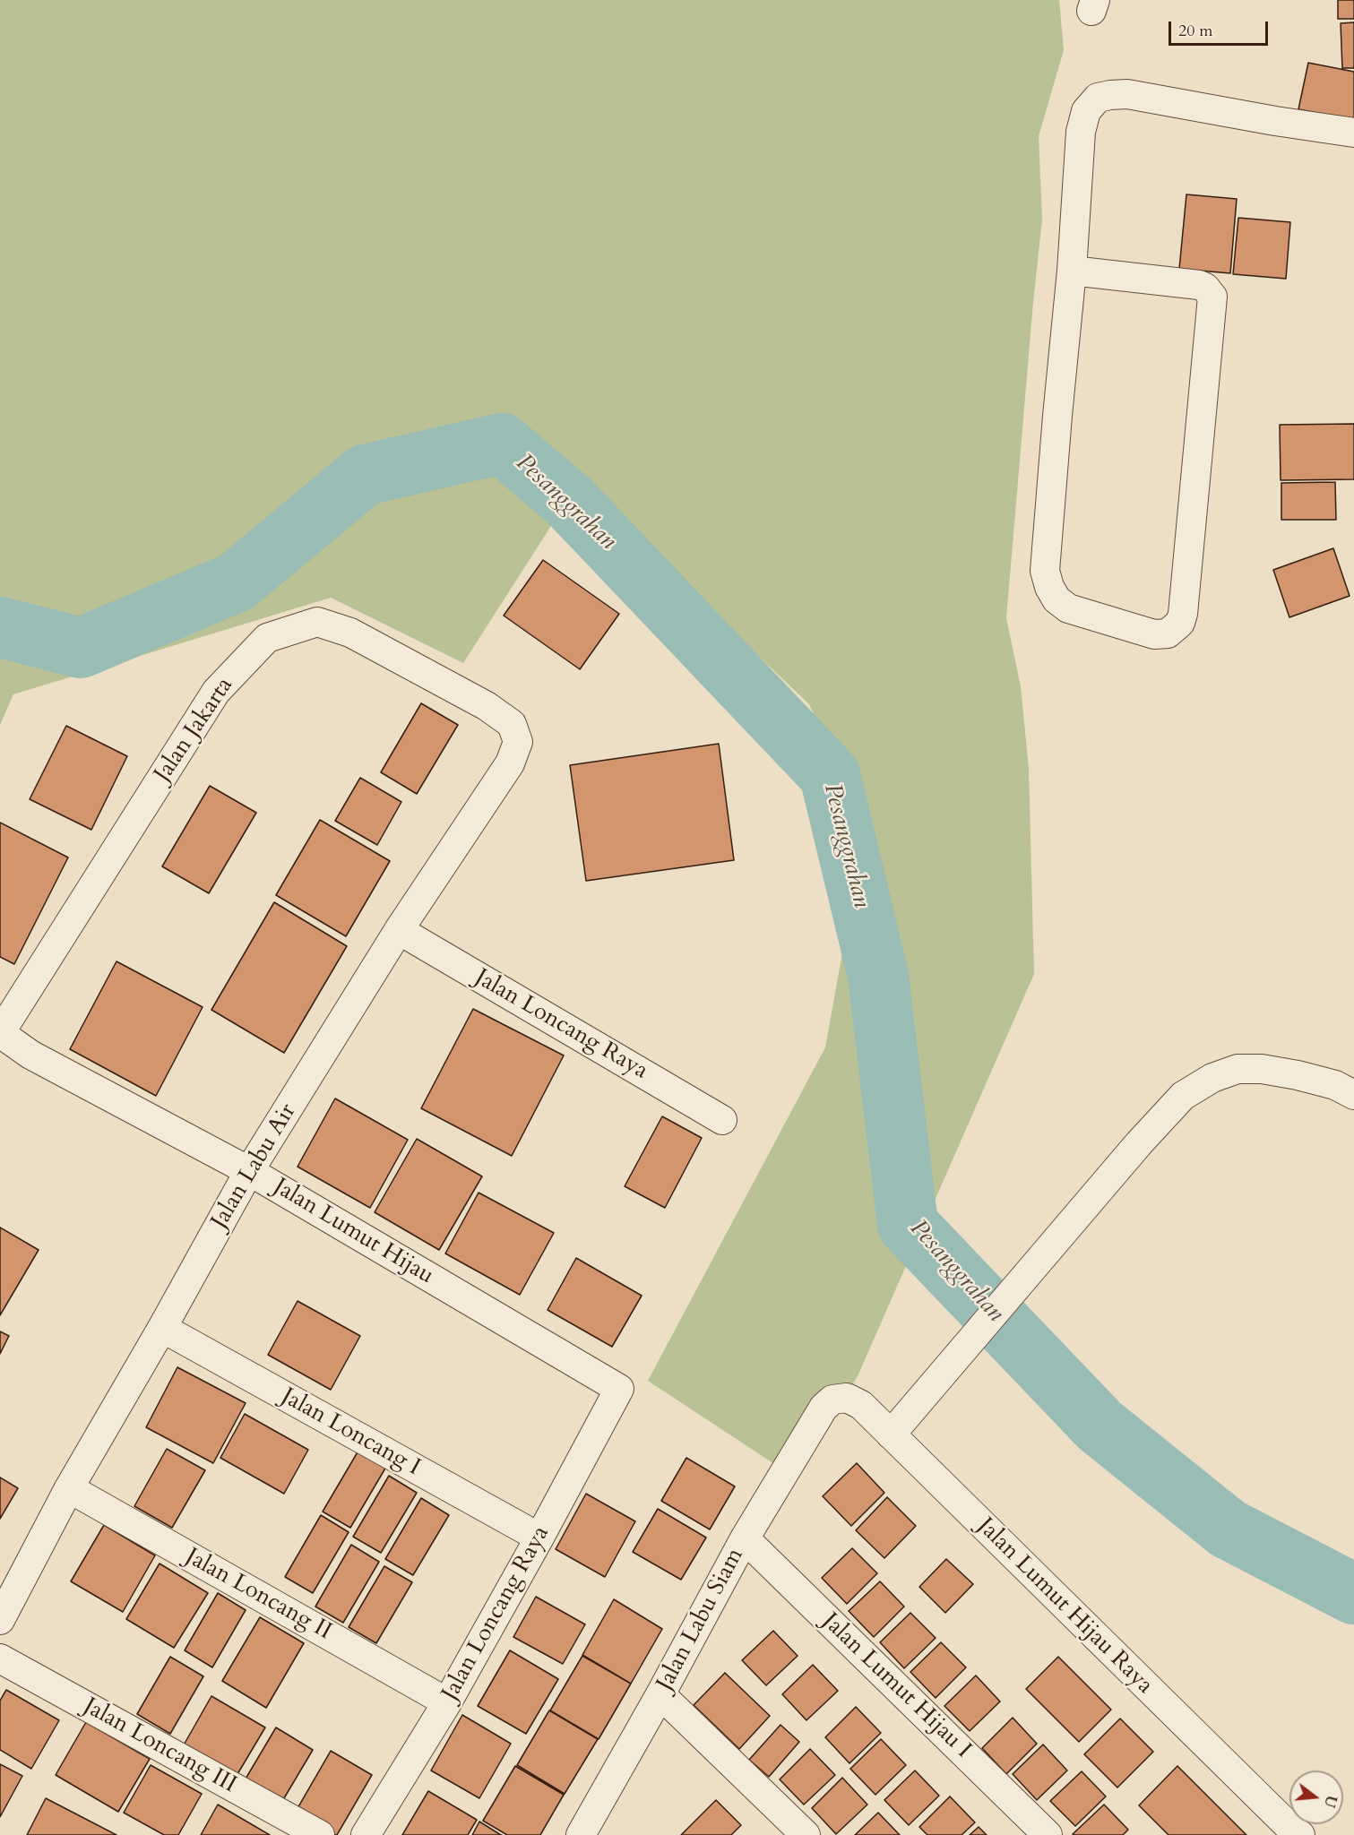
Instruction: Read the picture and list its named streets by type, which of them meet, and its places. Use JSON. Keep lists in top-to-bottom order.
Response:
{
  "streets": {
    "street": [
      "Jalan Jakarta",
      "Jalan Loncang Raya",
      "Jalan Labu Air",
      "Jalan Lumut Hijau",
      "Jalan Loncang I",
      "Jalan Loncang II",
      "Jalan Lumut Hijau Raya",
      "Jalan Labu Siam",
      "Jalan Lumut Hijau I",
      "Jalan Loncang III"
    ]
  },
  "crossings": [
    ["Jalan Jakarta", "Jalan Labu Air"],
    ["Jalan Jakarta", "Jalan Lumut Hijau"],
    ["Jalan Loncang Raya", "Jalan Labu Air"],
    ["Jalan Loncang Raya", "Jalan Lumut Hijau"],
    ["Jalan Loncang Raya", "Jalan Loncang I"],
    ["Jalan Loncang Raya", "Jalan Loncang II"],
    ["Jalan Labu Air", "Jalan Lumut Hijau"],
    ["Jalan Labu Air", "Jalan Loncang I"],
    ["Jalan Labu Air", "Jalan Loncang II"],
    ["Jalan Lumut Hijau Raya", "Jalan Labu Siam"],
    ["Jalan Labu Siam", "Jalan Lumut Hijau I"]
  ],
  "water": ["Pesanggrahan"],
  "scale_bar": "20 m",
  "north": "right"
}
